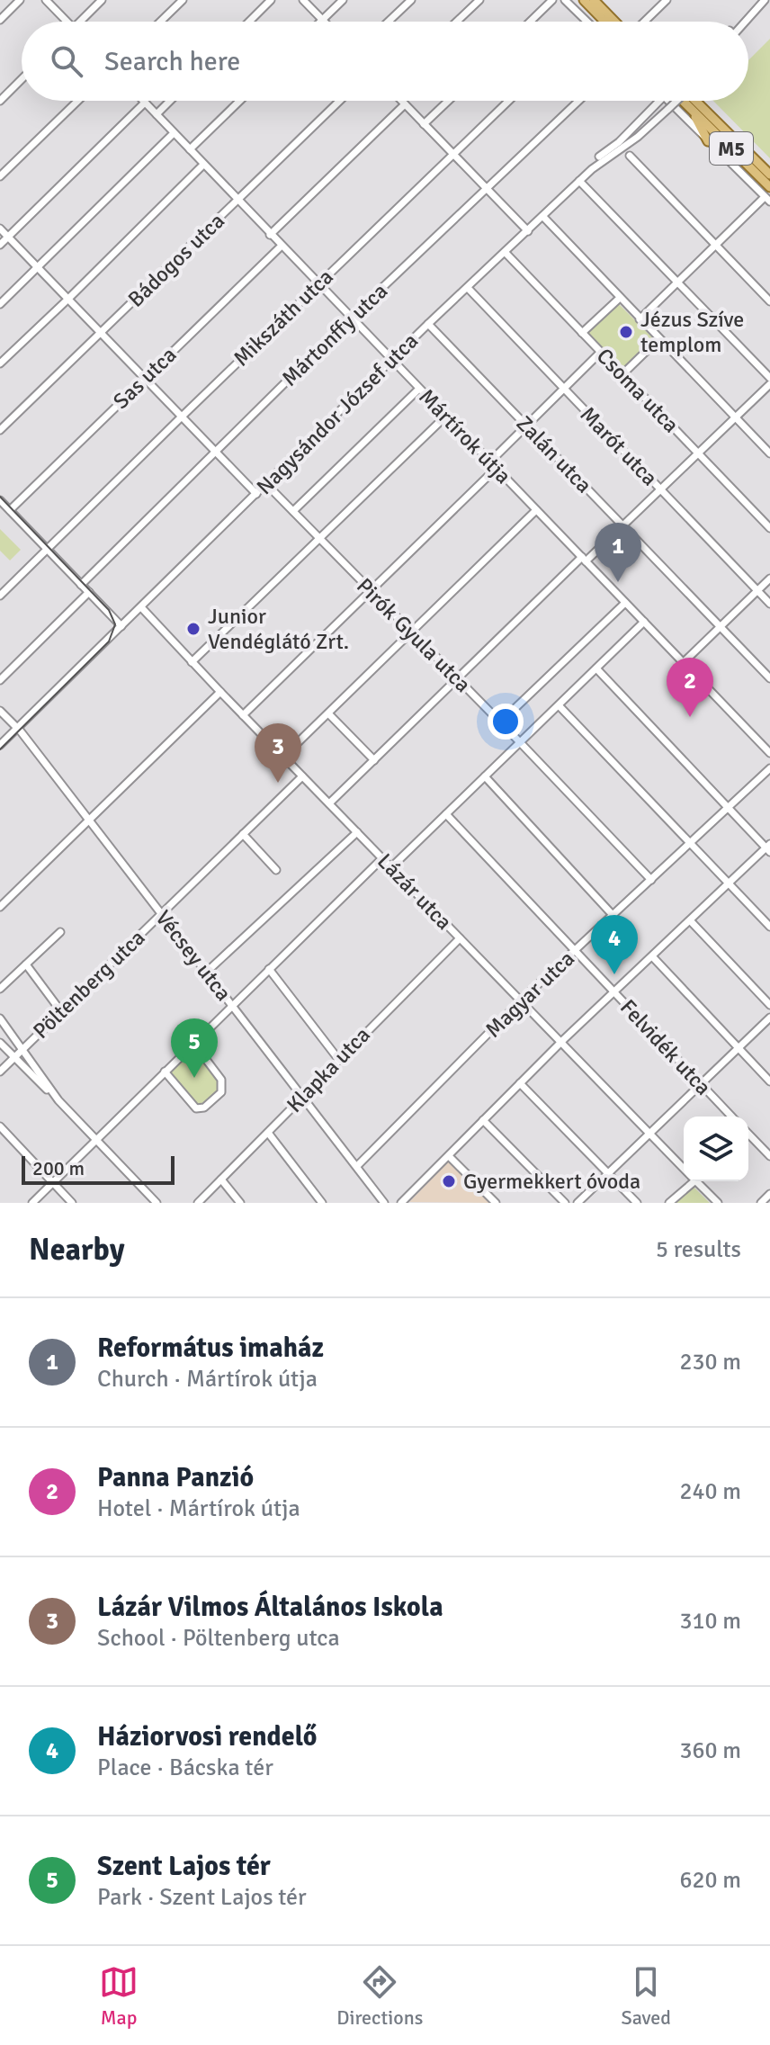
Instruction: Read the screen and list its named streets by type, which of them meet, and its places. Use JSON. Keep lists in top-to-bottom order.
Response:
{
  "streets": {
    "main road": ["M5"],
    "street": [
      "Bádogos utca",
      "Mikszáth utca",
      "Mártonffy utca",
      "Sas utca",
      "Csoma utca",
      "Nagysándor József utca",
      "Mártírok útja",
      "Marót utca",
      "Zalán utca",
      "Pirók Gyula utca",
      "Lázár utca",
      "Vécsey utca",
      "Pöltenberg utca",
      "Magyar utca",
      "Felvidék utca",
      "Klapka utca"
    ]
  },
  "crossings": [
    ["Bádogos utca", "Mártírok útja"],
    ["Mikszáth utca", "Mártírok útja"],
    ["Mártonffy utca", "Mártírok útja"],
    ["Sas utca", "Mártírok útja"],
    ["Csoma utca", "Nagysándor József utca"],
    ["Nagysándor József utca", "Mártírok útja"],
    ["Nagysándor József utca", "Marót utca"],
    ["Nagysándor József utca", "Zalán utca"],
    ["Nagysándor József utca", "Pirók Gyula utca"],
    ["Nagysándor József utca", "Lázár utca"],
    ["Nagysándor József utca", "Vécsey utca"],
    ["Pirók Gyula utca", "Magyar utca"],
    ["Lázár utca", "Pöltenberg utca"],
    ["Lázár utca", "Magyar utca"],
    ["Lázár utca", "Klapka utca"],
    ["Vécsey utca", "Pöltenberg utca"],
    ["Vécsey utca", "Magyar utca"],
    ["Vécsey utca", "Klapka utca"],
    ["Magyar utca", "Felvidék utca"]
  ],
  "places": ["Jézus Szíve templom", "Junior Vendéglátó Zrt.", "Gyermekkert óvoda"],
  "scale_bar": "200 m",
  "page": {
    "search": "Search here",
    "pins": [
      "1",
      "2",
      "3",
      "4",
      "5"
    ],
    "scale": "200 m",
    "heading": ["Nearby", "5 results"],
    "list": [
      {
        "mark": "1",
        "name": "Református imaház",
        "note": "Church · Mártírok útja",
        "value": "230 m"
      },
      {
        "mark": "2",
        "name": "Panna Panzió",
        "note": "Hotel · Mártírok útja",
        "value": "240 m"
      },
      {
        "mark": "3",
        "name": "Lázár Vilmos Általános Iskola",
        "note": "School · Pöltenberg utca",
        "value": "310 m"
      },
      {
        "mark": "4",
        "name": "Háziorvosi rendelő",
        "note": "Place · Bácska tér",
        "value": "360 m"
      },
      {
        "mark": "5",
        "name": "Szent Lajos tér",
        "note": "Park · Szent Lajos tér",
        "value": "620 m"
      }
    ],
    "nav": ["Map", "Directions", "Saved"]
  }
}
